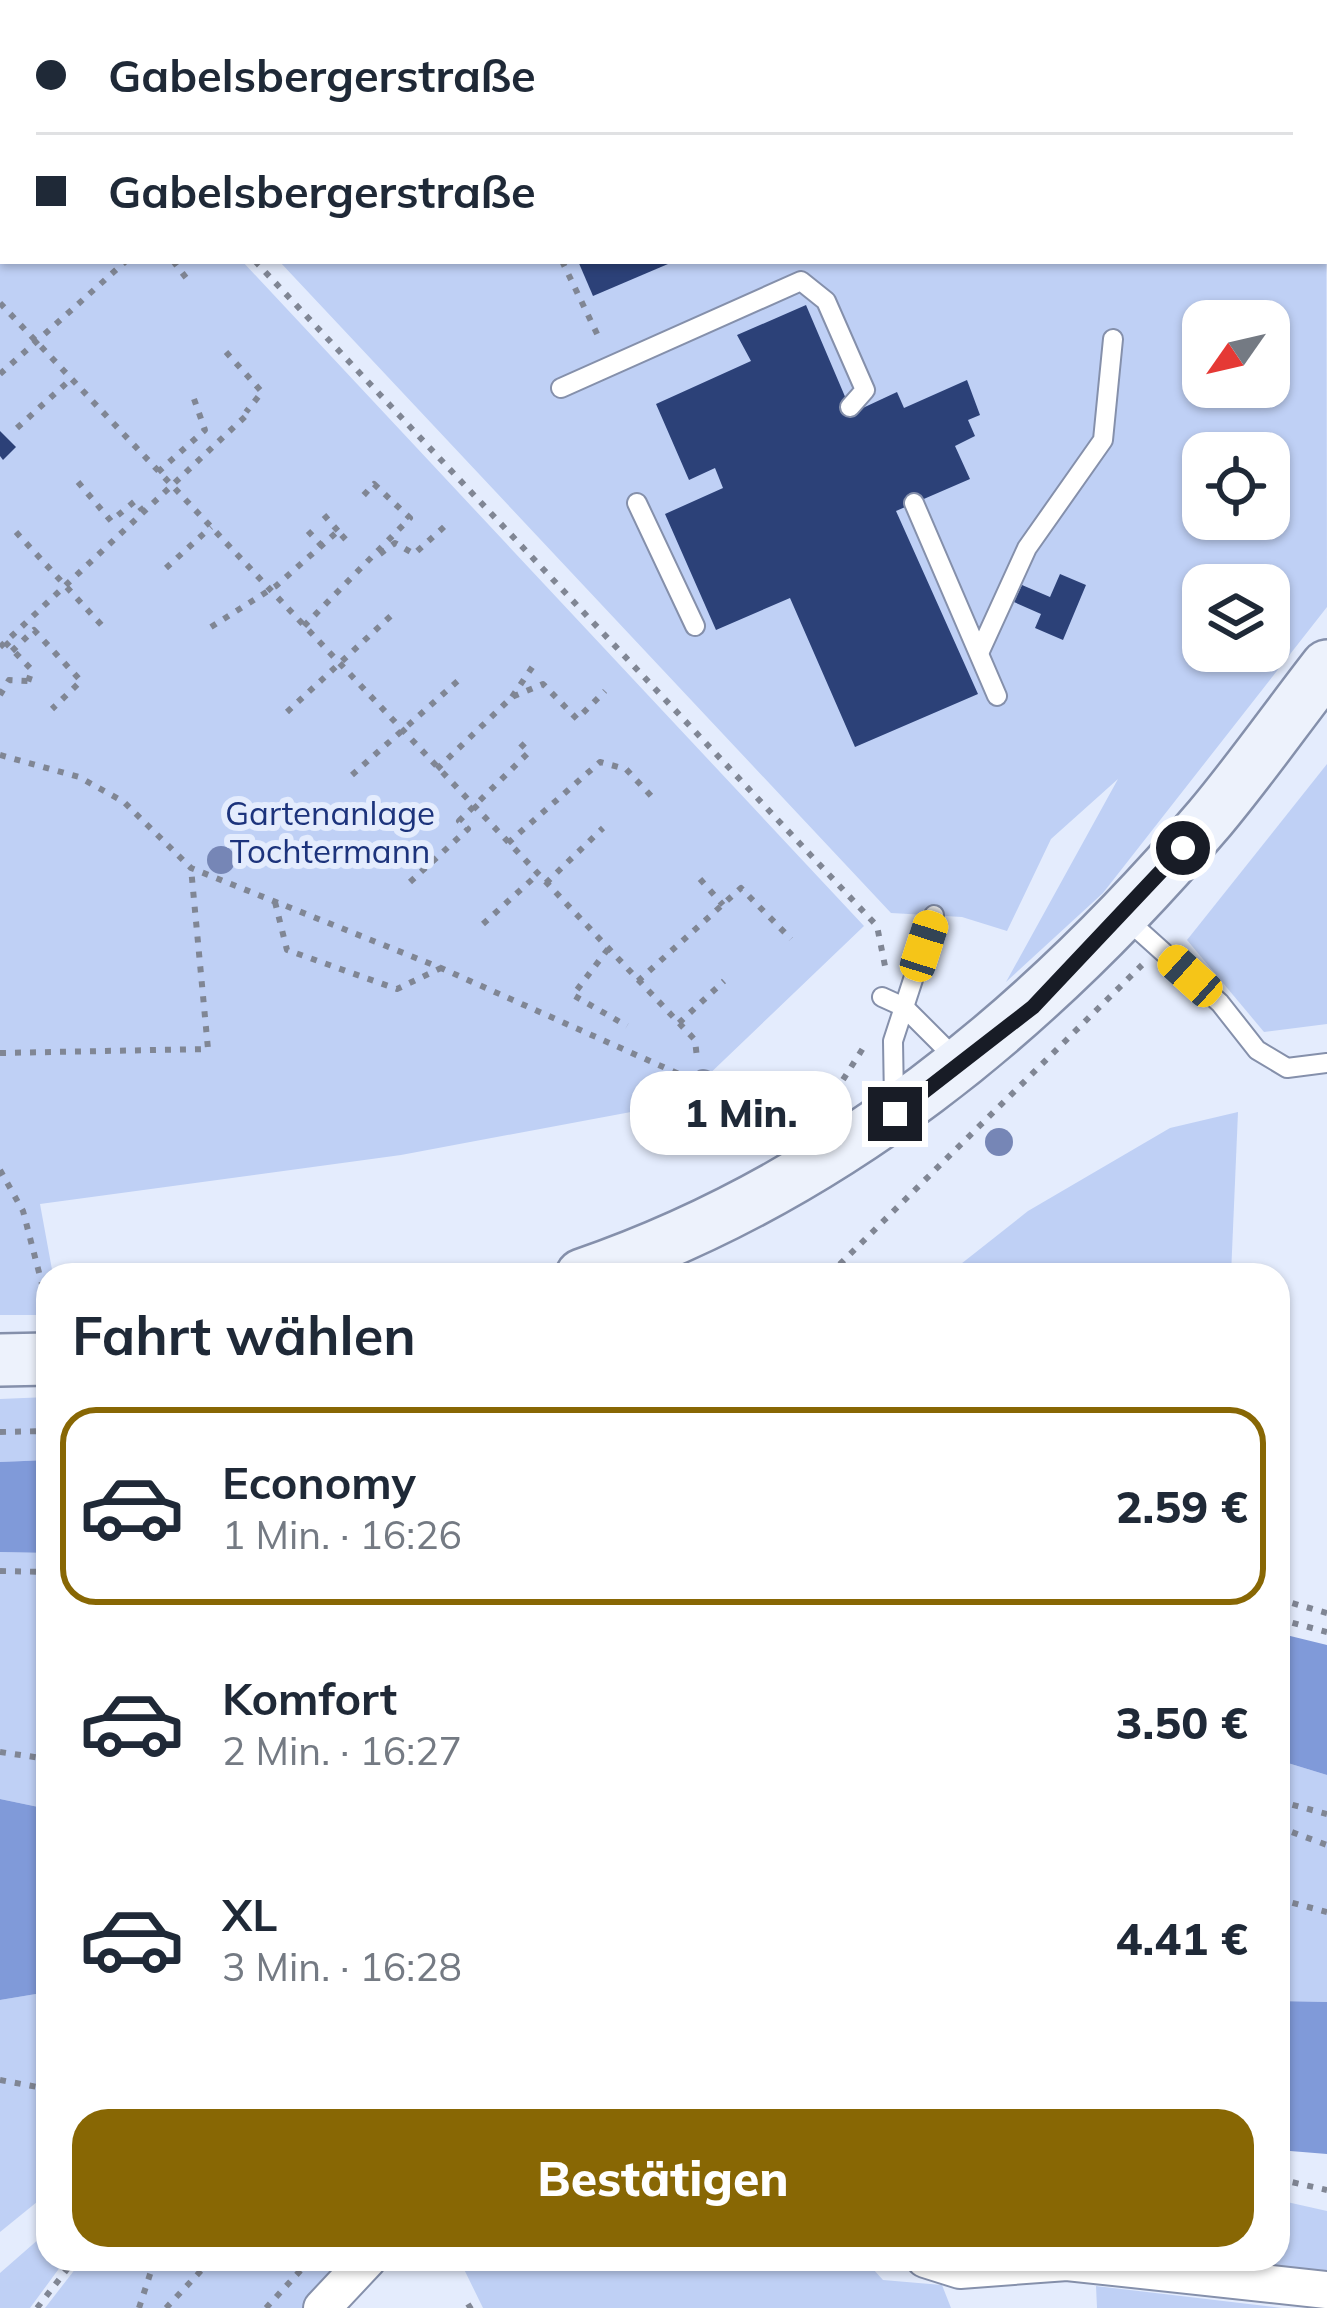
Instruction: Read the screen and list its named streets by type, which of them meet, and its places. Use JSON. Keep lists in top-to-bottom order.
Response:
{
  "parks": ["Gartenanlage Tochtermann"],
  "north": "bottom left",
  "page": {
    "banner": ["Gabelsbergerstraße", "Gabelsbergerstraße"],
    "bubble": "1 Min.",
    "heading": "Fahrt wählen",
    "list": [
      {
        "name": "Economy",
        "note": "1 Min. · 16:26",
        "value": "2.59 €"
      },
      {
        "name": "Komfort",
        "note": "2 Min. · 16:27",
        "value": "3.50 €"
      },
      {
        "name": "XL",
        "note": "3 Min. · 16:28",
        "value": "4.41 €"
      }
    ],
    "buttons": "Bestätigen"
  }
}
